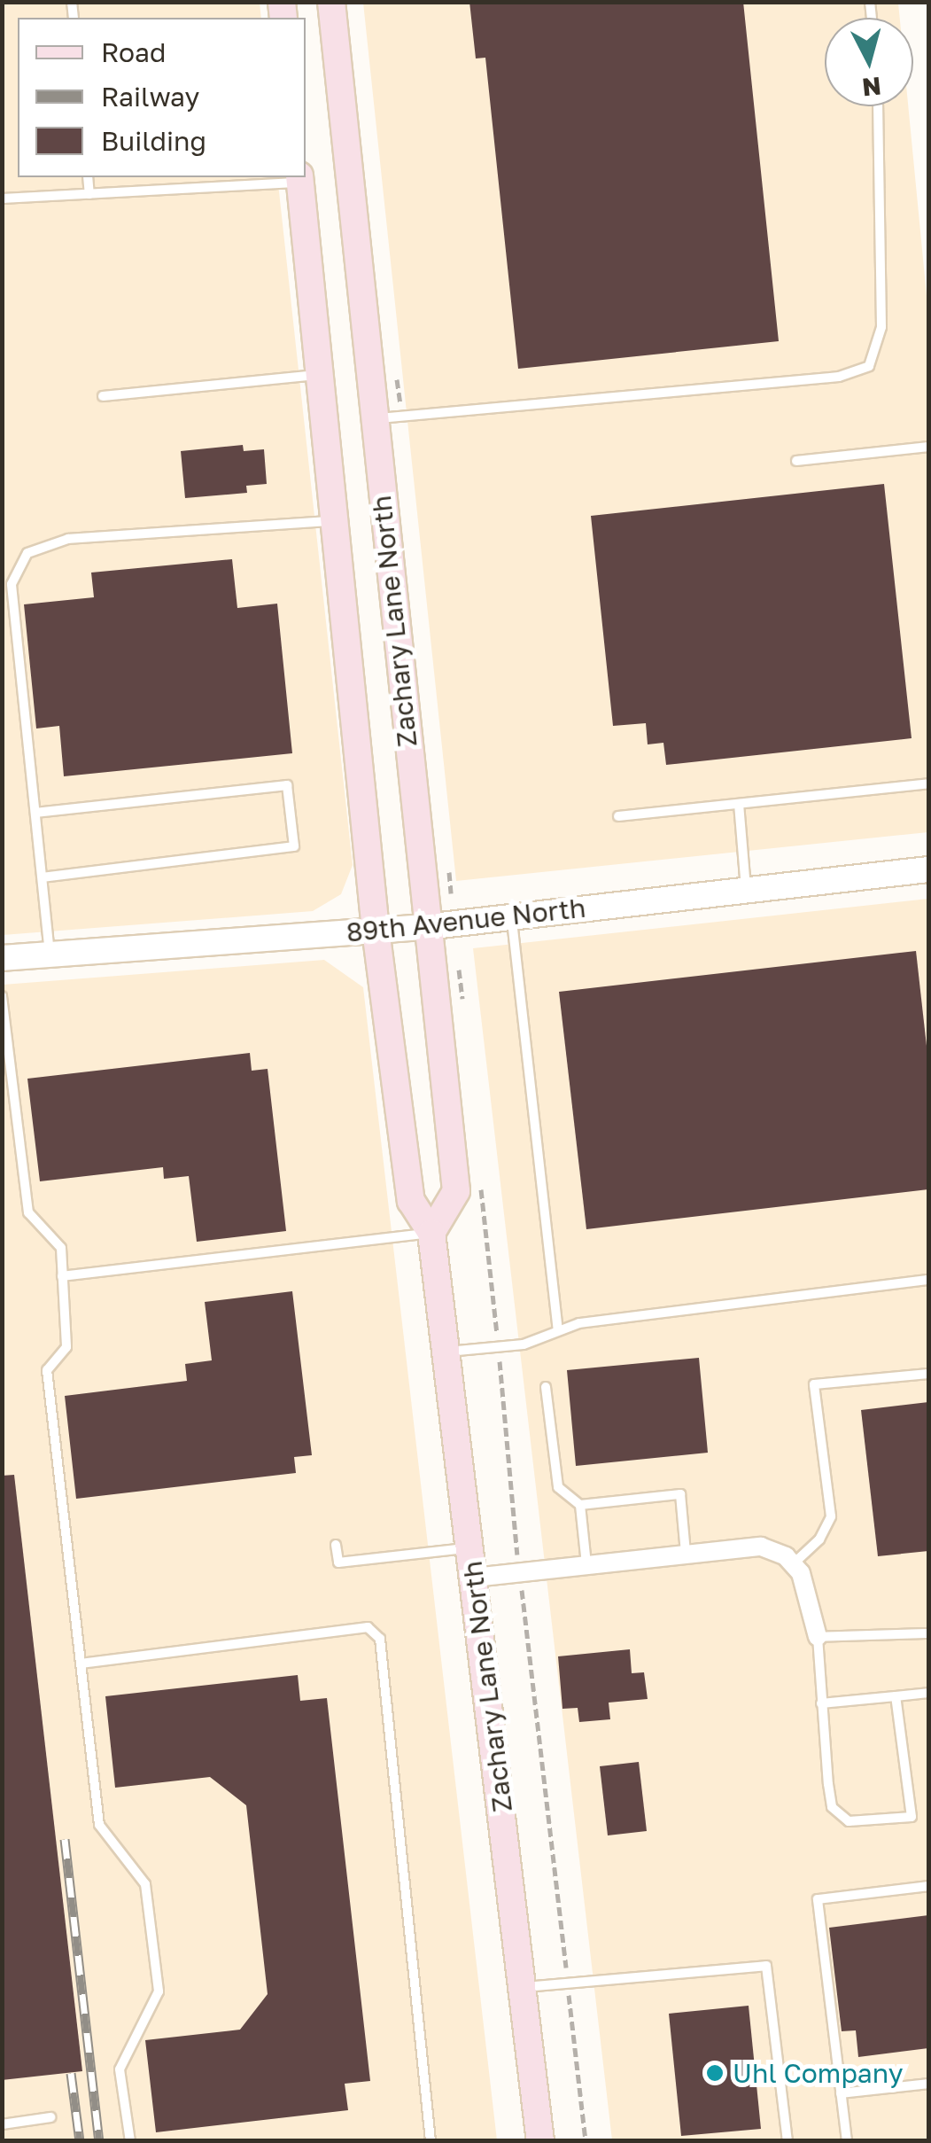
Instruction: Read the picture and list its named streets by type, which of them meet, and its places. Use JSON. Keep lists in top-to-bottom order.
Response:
{
  "streets": {
    "main road": ["Zachary Lane North"],
    "street": ["89th Avenue North"]
  },
  "crossings": [
    ["Zachary Lane North", "89th Avenue North"]
  ],
  "places": ["Uhl Company"],
  "legend": ["Road", "Railway", "Building"],
  "north": "bottom"
}
